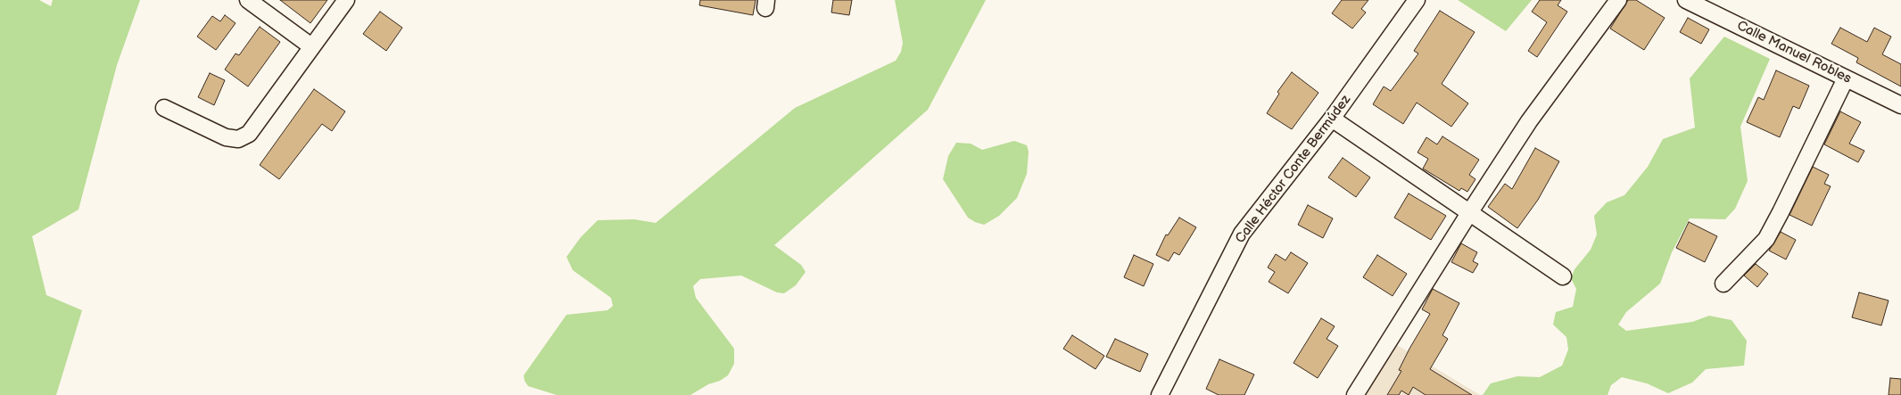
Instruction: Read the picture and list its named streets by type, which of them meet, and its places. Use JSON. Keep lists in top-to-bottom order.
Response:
{
  "streets": {
    "street": ["Calle Manuel Robles", "Calle Héctor Conte Bermúdez"]
  }
}
